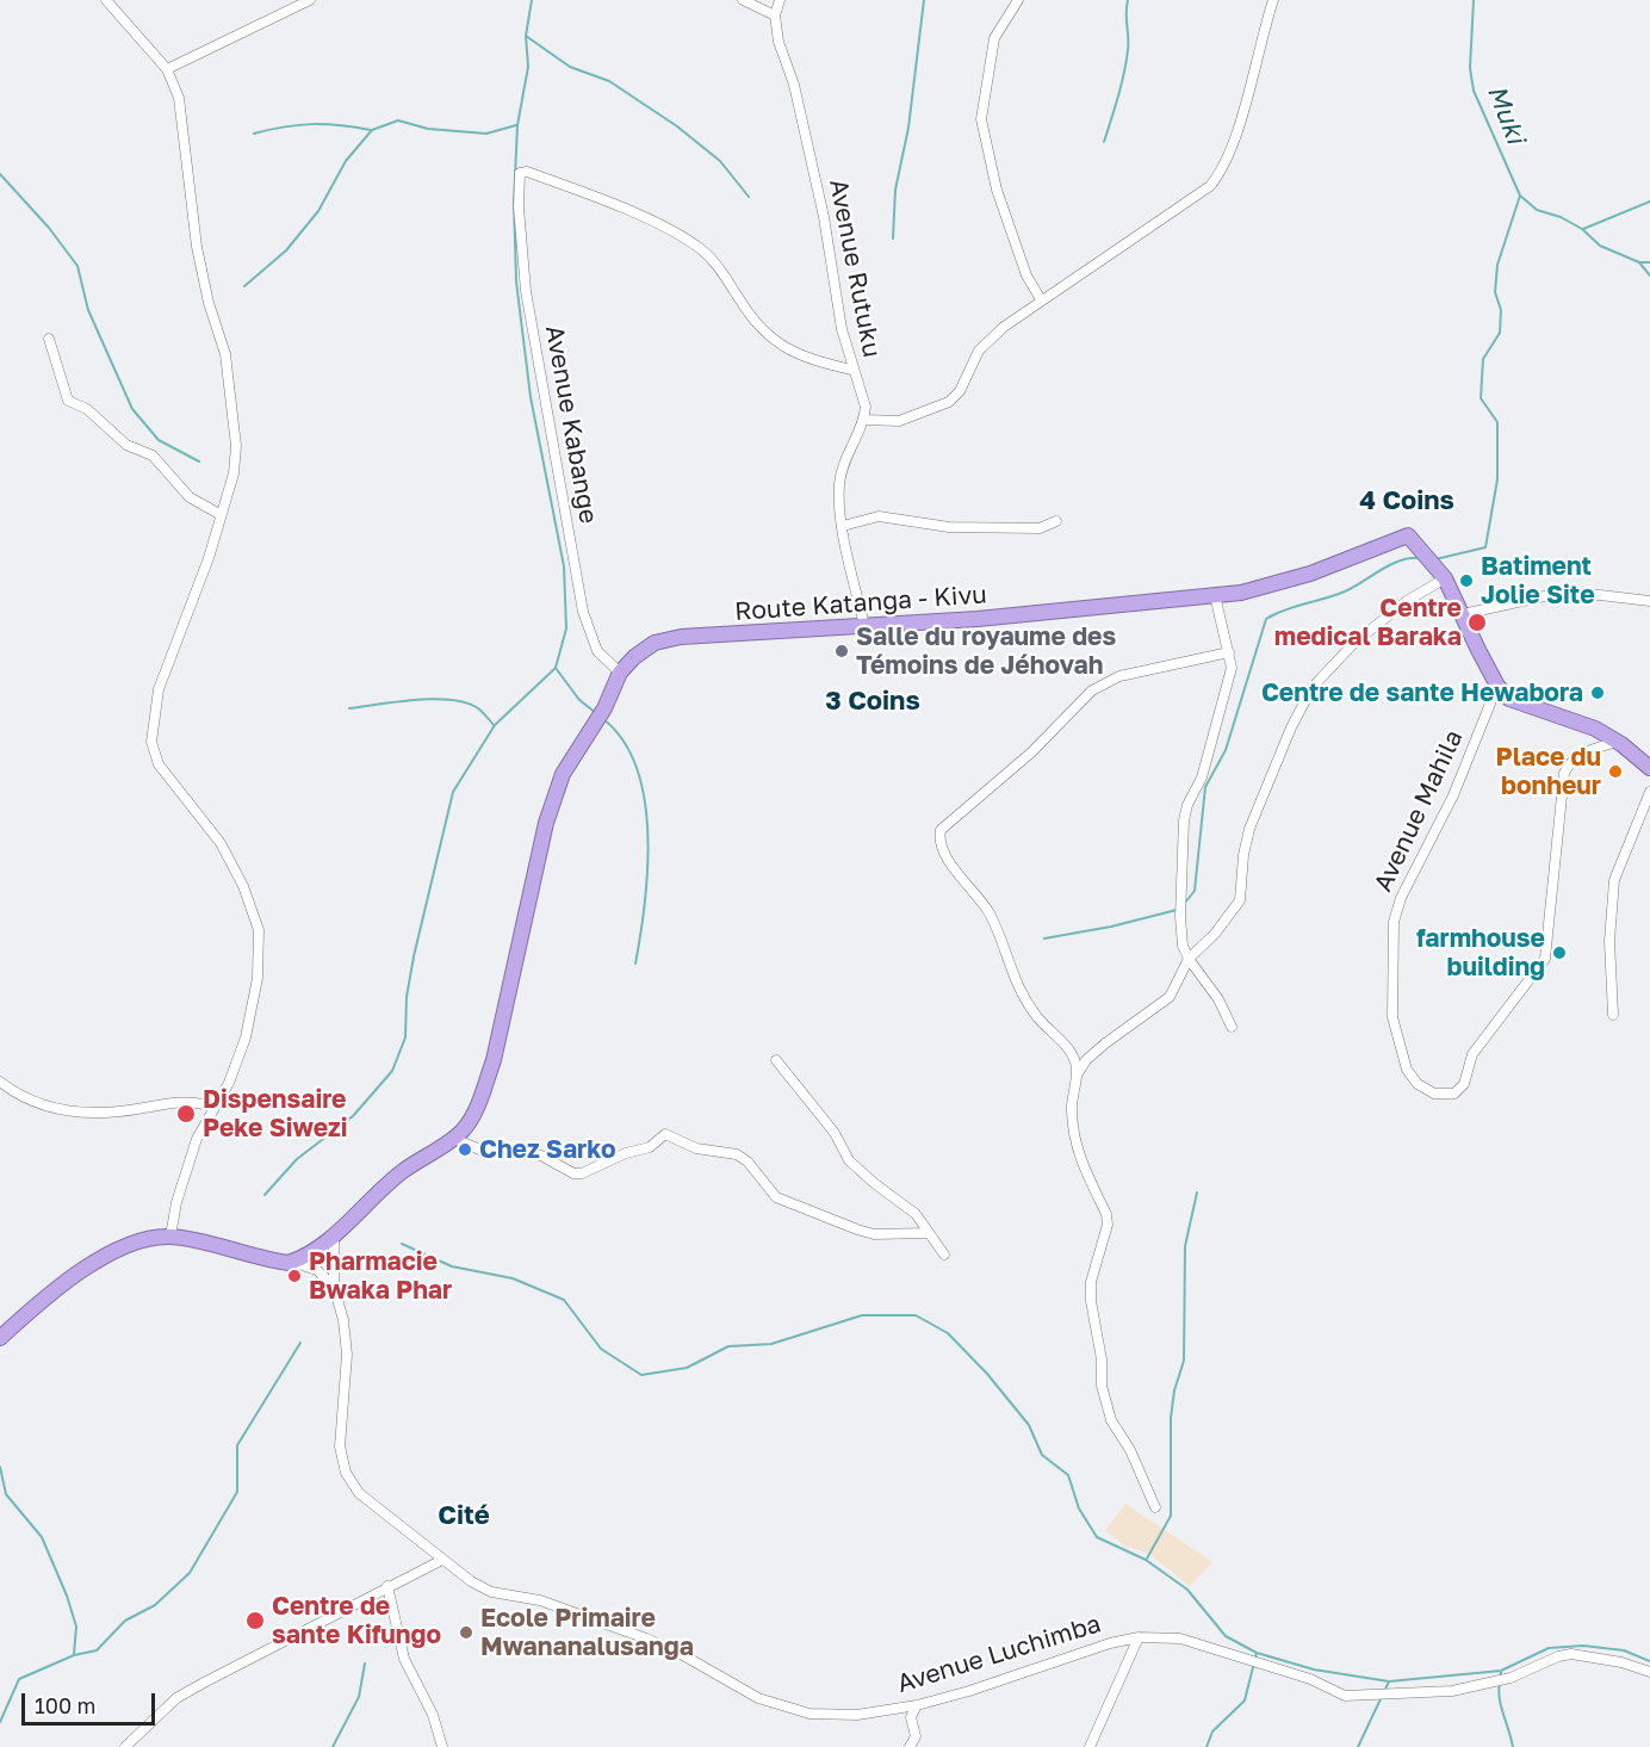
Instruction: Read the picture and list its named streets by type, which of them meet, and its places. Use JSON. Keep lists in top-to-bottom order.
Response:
{
  "streets": {
    "highway": ["Route Katanga - Kivu"],
    "street": [
      "Avenue Rutuku",
      "Avenue Kabange",
      "Avenue Mahila",
      "Avenue Luchimba"
    ]
  },
  "crossings": [
    ["Avenue Rutuku", "Avenue Kabange"],
    ["Avenue Kabange", "Route Katanga - Kivu"],
    ["Route Katanga - Kivu", "Avenue Mahila"],
    ["Route Katanga - Kivu", "Avenue Luchimba"]
  ],
  "districts": ["4 Coins", "3 Coins", "Cité"],
  "water": ["Muki"],
  "places": [
    "Batiment Jolie Site",
    "Centre medical Baraka",
    "Salle du royaume des Témoins de Jéhovah",
    "Centre de sante Hewabora",
    "Place du bonheur",
    "farmhouse building",
    "Dispensaire Peke Siwezi",
    "Chez Sarko",
    "Pharmacie Bwaka Phar",
    "Centre de sante Kifungo",
    "Ecole Primaire Mwananalusanga"
  ],
  "scale_bar": "100 m"
}
